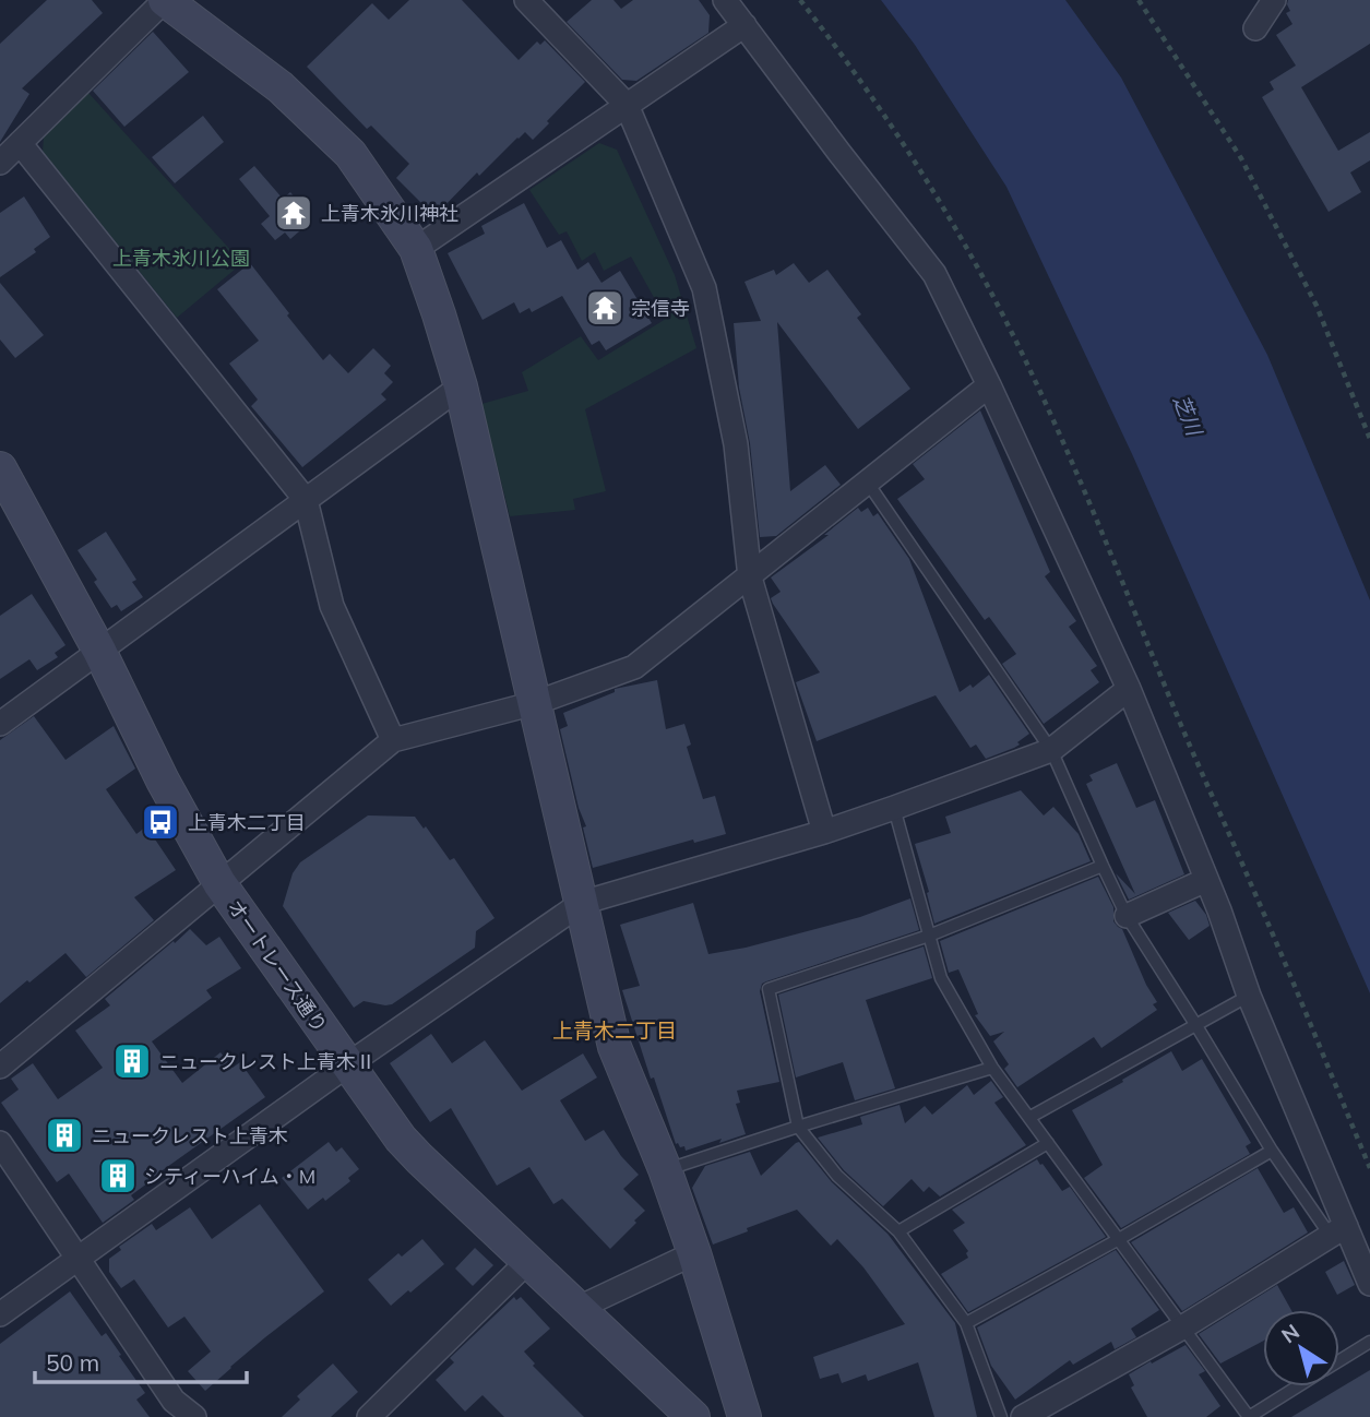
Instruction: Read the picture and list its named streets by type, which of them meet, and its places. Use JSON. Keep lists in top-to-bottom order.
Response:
{
  "streets": {
    "street": ["オートレース通り"]
  },
  "districts": ["上青木二丁目"],
  "water": ["芝川"],
  "parks": ["上青木氷川公園"],
  "places": {
    "temple": ["上青木氷川神社", "宗信寺"],
    "bus stop": ["上青木二丁目"],
    "building": ["ニュークレスト上青木Ⅱ", "ニュークレスト上青木", "シティーハイム・M"]
  },
  "scale_bar": "50 m",
  "north": "top left"
}
